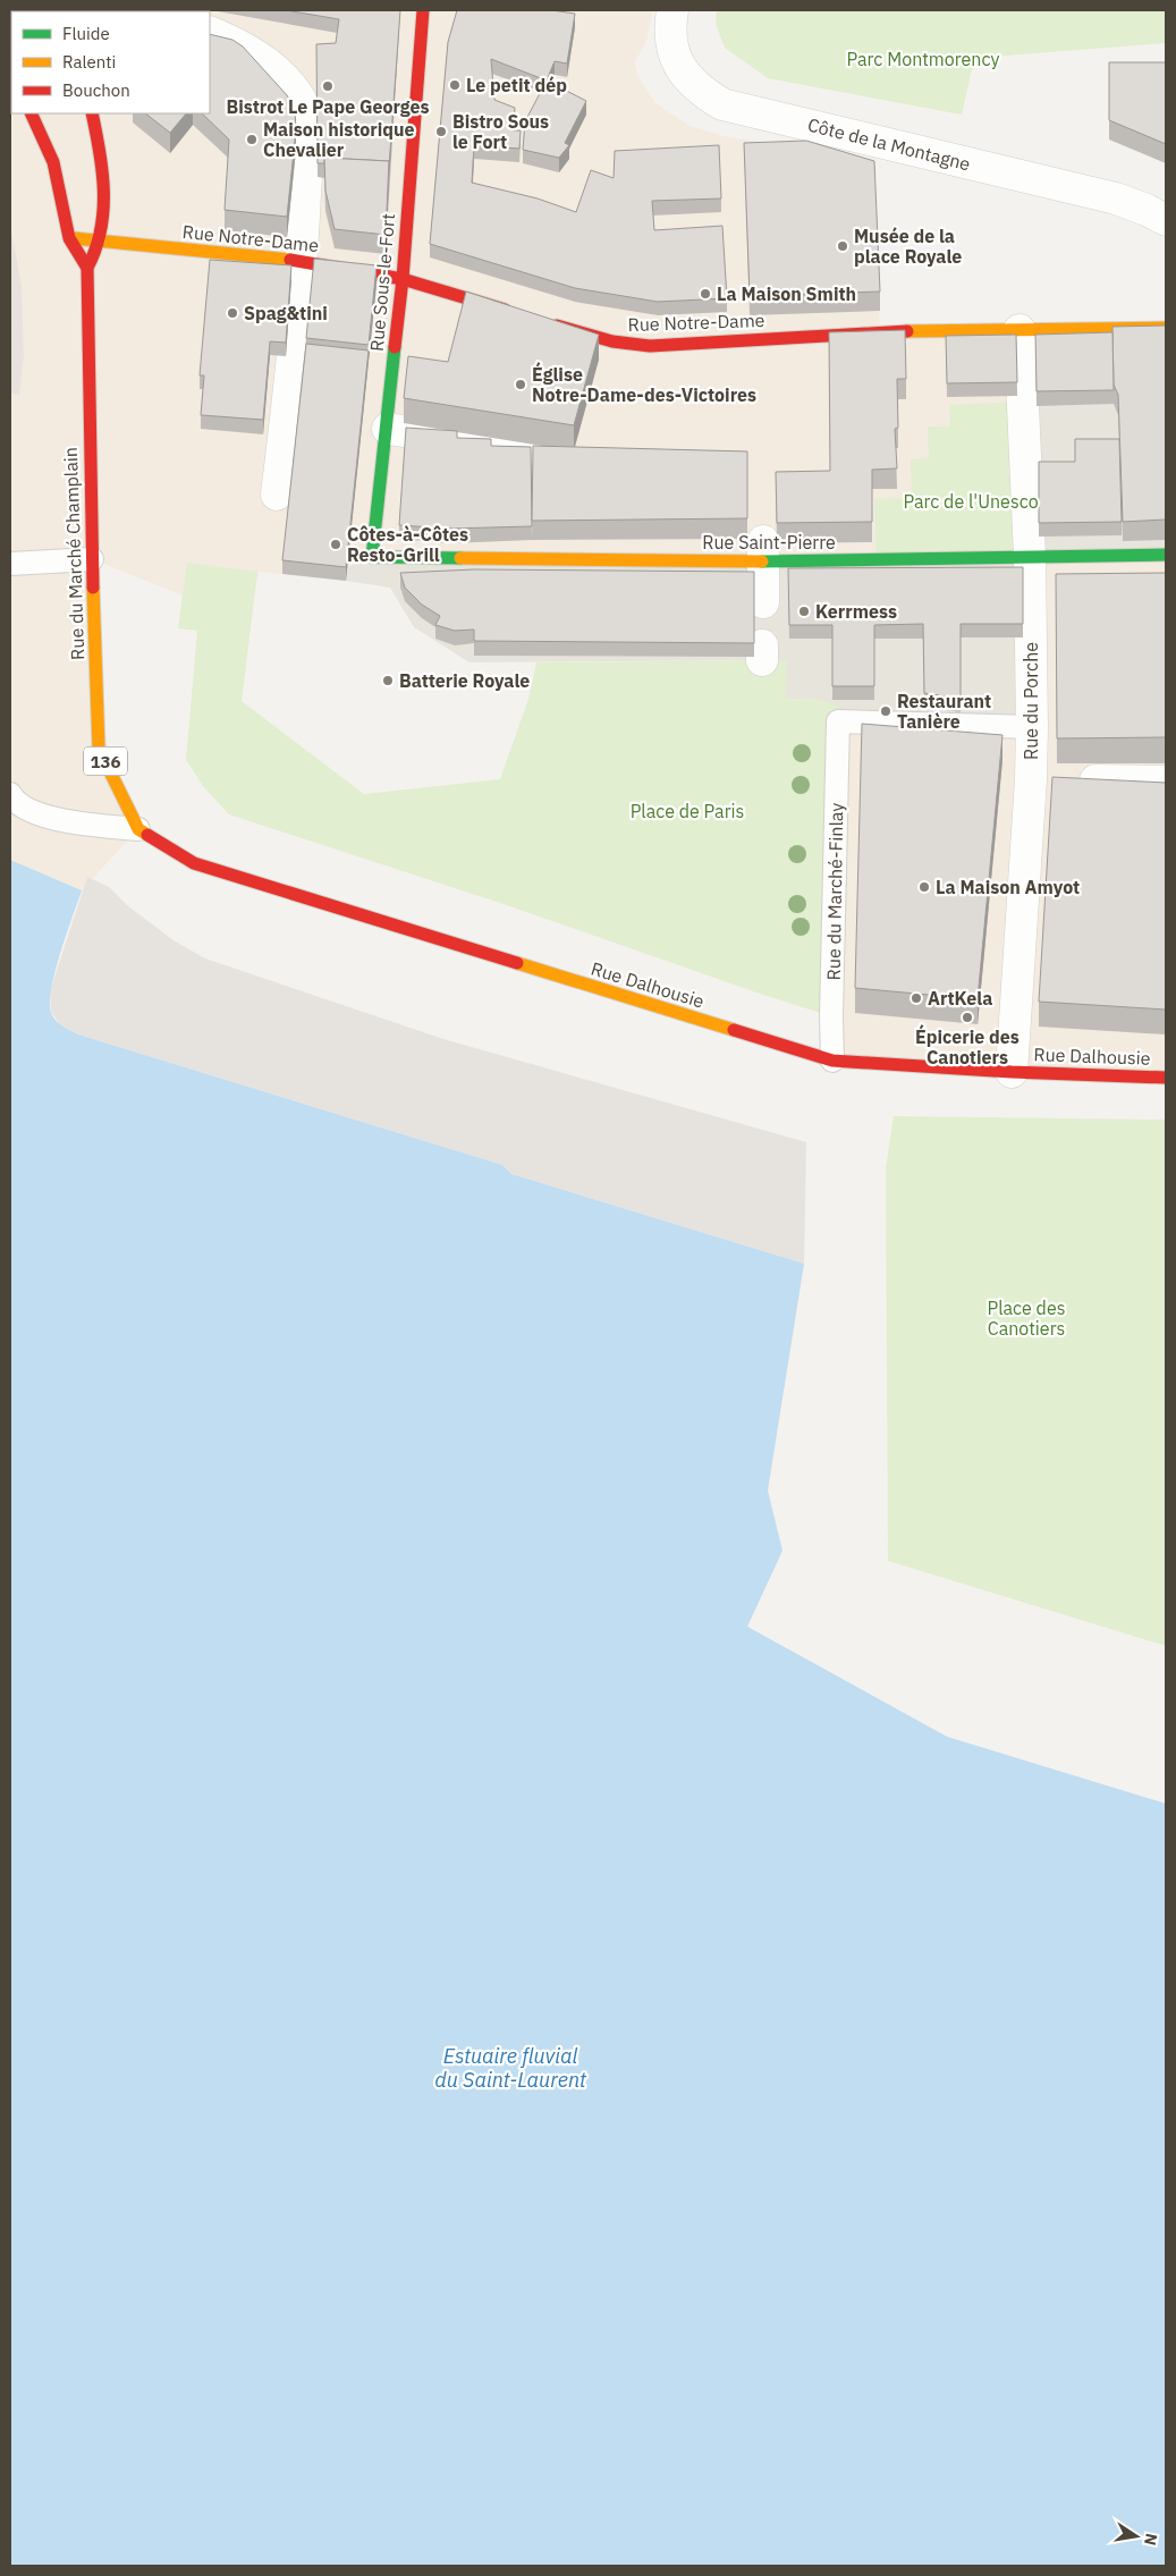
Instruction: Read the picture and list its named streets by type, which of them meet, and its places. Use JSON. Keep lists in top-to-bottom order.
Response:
{
  "streets": {
    "street": [
      "Côte de la Montagne",
      "Rue Notre-Dame",
      "Rue Sous-le-Fort",
      "Rue Saint-Pierre",
      "Rue du Marché Champlain",
      "Rue du Porche",
      "136",
      "Rue Dalhousie"
    ],
    "lane": ["Rue du Marché-Finlay"]
  },
  "crossings": [
    ["Rue Notre-Dame", "Rue Sous-le-Fort"],
    ["Rue Notre-Dame", "Rue du Marché Champlain"],
    ["Rue Notre-Dame", "Rue du Porche"],
    ["Rue Sous-le-Fort", "Rue Saint-Pierre"],
    ["Rue Saint-Pierre", "Rue du Porche"],
    ["Rue du Marché Champlain", "Rue Dalhousie"],
    ["Rue du Porche", "Rue du Marché-Finlay"],
    ["Rue du Porche", "Rue Dalhousie"],
    ["Rue du Marché-Finlay", "Rue Dalhousie"]
  ],
  "water": ["Estuaire fluvial du Saint-Laurent"],
  "parks": [
    "Parc Montmorency",
    "Parc de l'Unesco",
    "Place de Paris",
    "Place des Canotiers"
  ],
  "places": [
    "Le petit dép",
    "Bistrot Le Pape Georges",
    "Bistro Sous le Fort",
    "Maison historique Chevalier",
    "Musée de la place Royale",
    "La Maison Smith",
    "Spag&tini",
    "Église Notre-Dame-des-Victoires",
    "Côtes-à-Côtes Resto-Grill",
    "Kerrmess",
    "Batterie Royale",
    "Restaurant Tanière",
    "La Maison Amyot",
    "ArtKela",
    "Épicerie des Canotiers"
  ],
  "legend": ["Fluide", "Ralenti", "Bouchon"],
  "north": "right"
}
